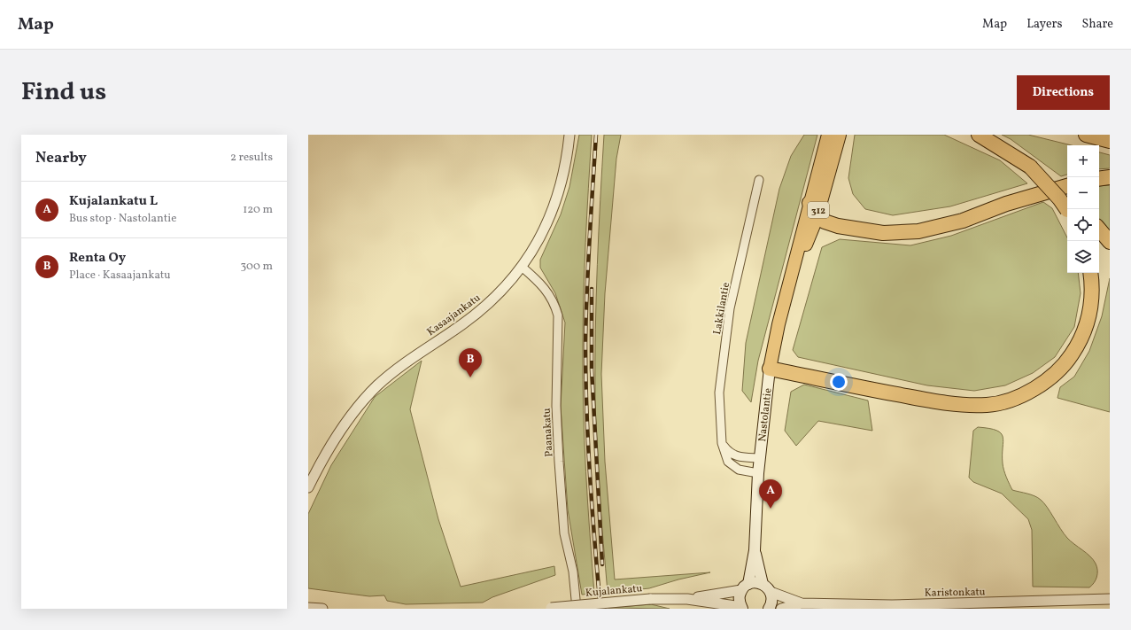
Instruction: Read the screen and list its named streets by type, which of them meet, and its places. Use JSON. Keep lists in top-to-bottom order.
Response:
{
  "streets": {
    "main road": ["312", "Nastolantie"],
    "street": [
      "Lakkilantie",
      "Kasaajankatu",
      "Paanakatu",
      "Kujalankatu",
      "Karistonkatu"
    ]
  },
  "crossings": [
    ["Lakkilantie", "Nastolantie"],
    ["Kasaajankatu", "Paanakatu"],
    ["Nastolantie", "Kujalankatu"],
    ["Nastolantie", "Karistonkatu"]
  ],
  "page": {
    "header": "Map",
    "nav": ["Map", "Layers", "Share"],
    "title": "Find us",
    "buttons": "Directions",
    "heading": ["Nearby", "2 results"],
    "map_buttons": ["+", "−"],
    "list": [
      {
        "mark": "A",
        "name": "Kujalankatu L",
        "note": "Bus stop · Nastolantie",
        "value": "120 m"
      },
      {
        "mark": "B",
        "name": "Renta Oy",
        "note": "Place · Kasaajankatu",
        "value": "300 m"
      }
    ],
    "pins": ["B", "A"]
  }
}
